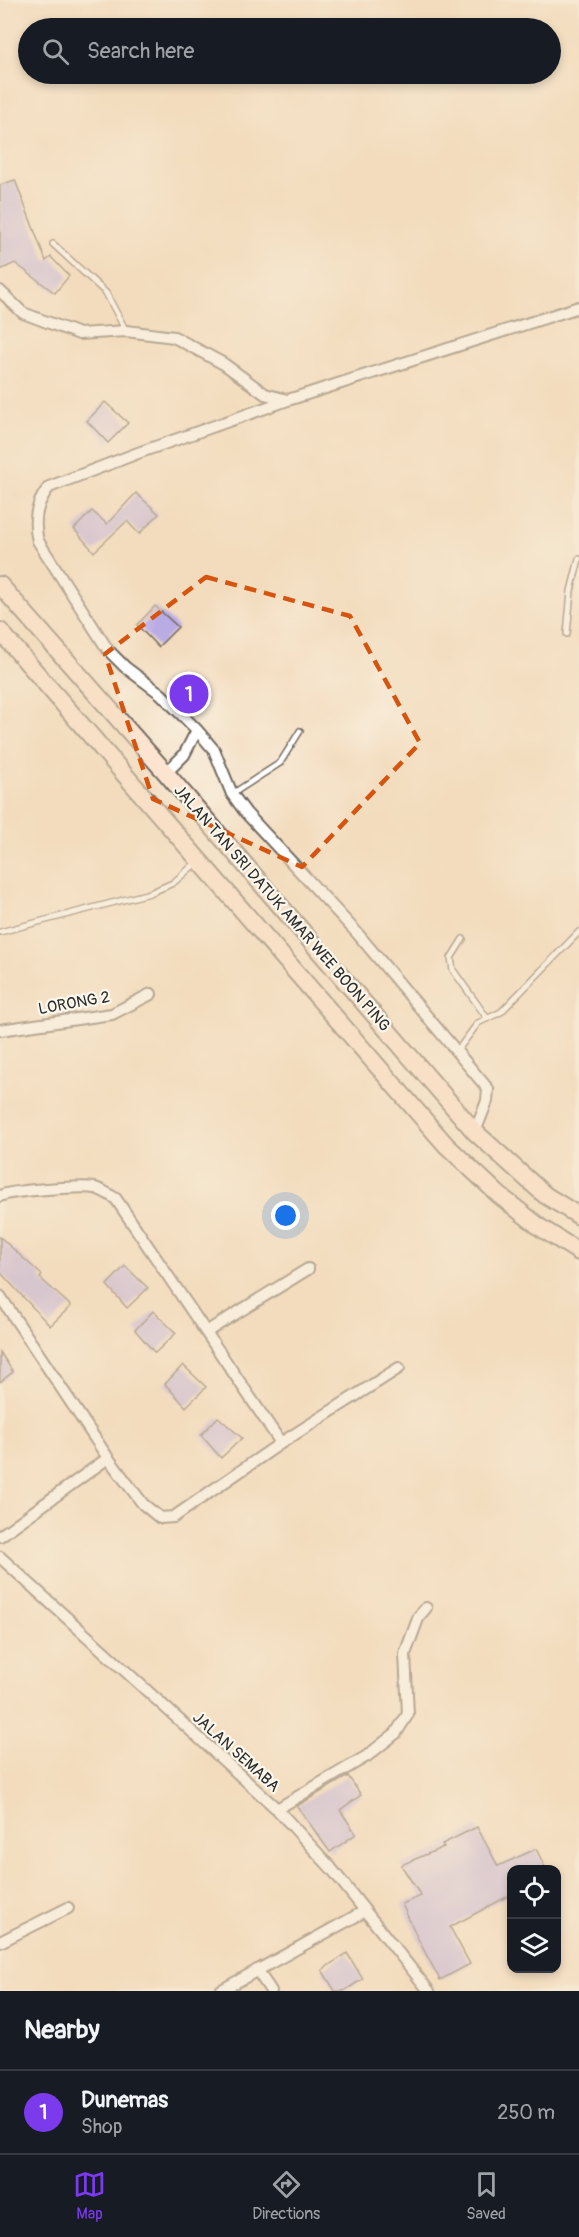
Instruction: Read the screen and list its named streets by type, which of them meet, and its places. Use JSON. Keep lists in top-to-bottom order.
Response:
{
  "streets": {
    "main road": ["JALAN TAN SRI DATUK AMAR WEE BOON PING"],
    "street": ["LORONG 2", "JALAN SEMABA"]
  },
  "page": {
    "search": "Search here",
    "pins": "1",
    "heading": "Nearby",
    "list": [
      {
        "mark": "1",
        "name": "Dunemas",
        "note": "Shop",
        "value": "250 m"
      }
    ],
    "nav": ["Map", "Directions", "Saved"]
  }
}
